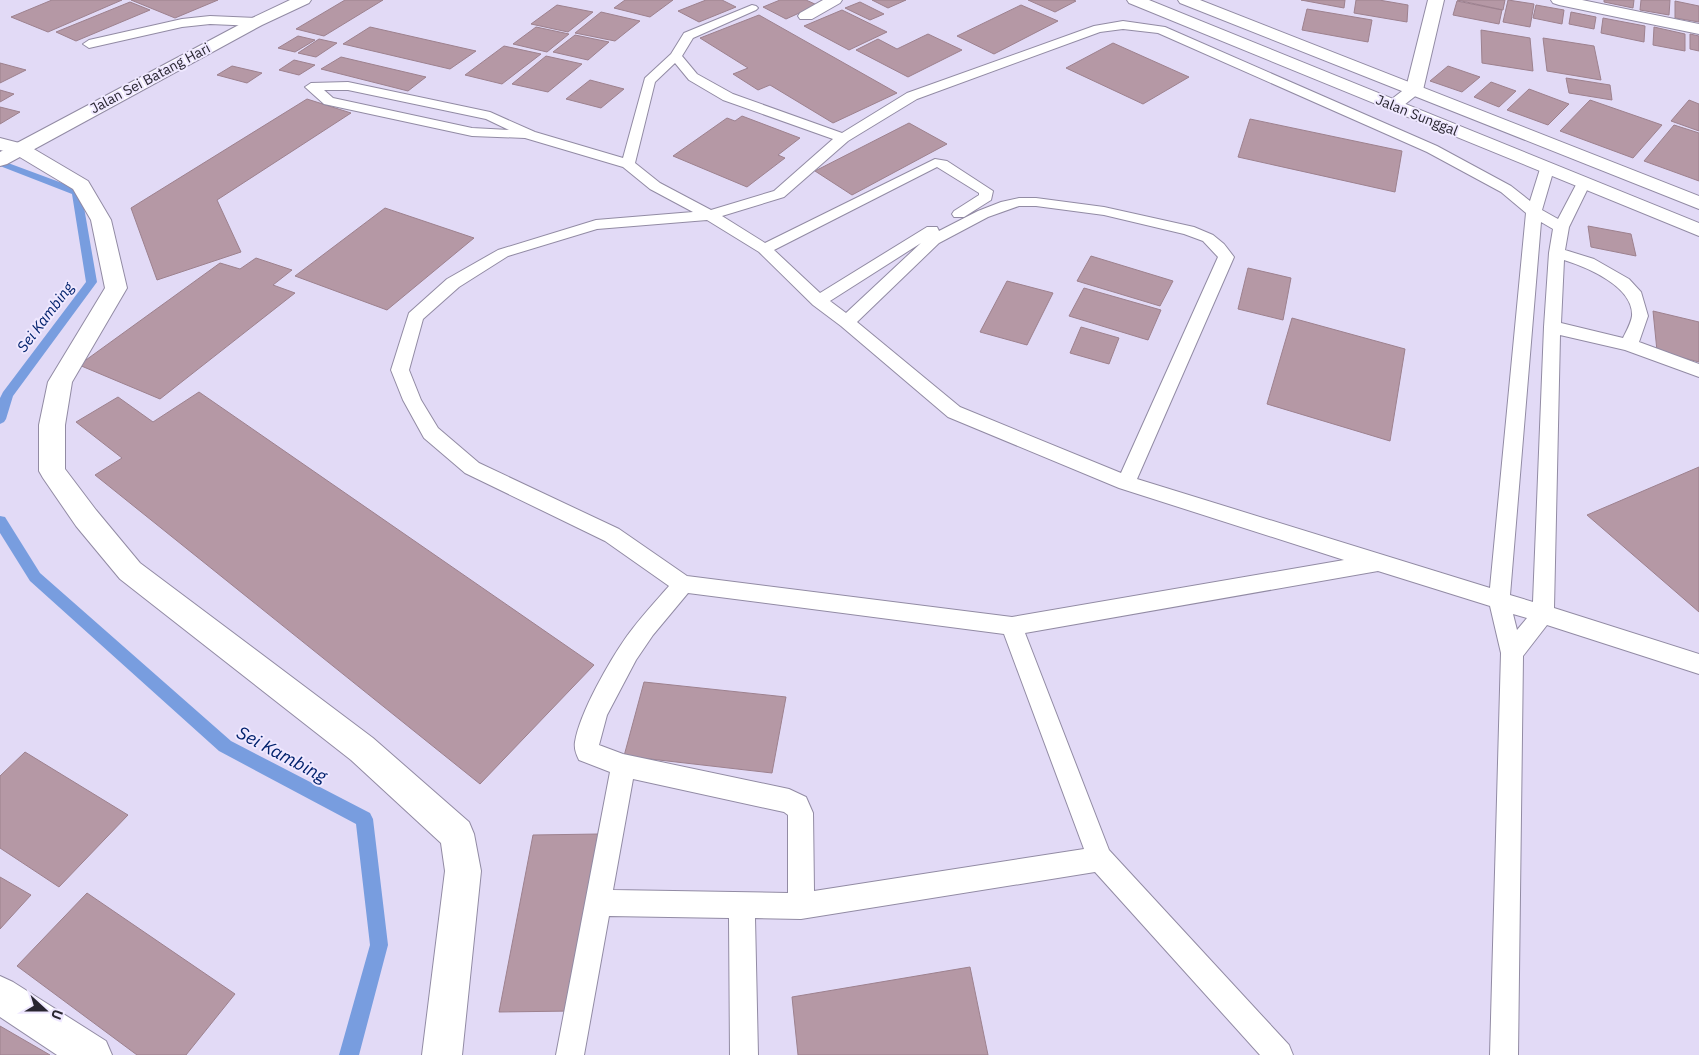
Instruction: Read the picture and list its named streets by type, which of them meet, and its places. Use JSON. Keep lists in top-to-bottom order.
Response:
{
  "streets": {
    "street": ["Jalan Sei Batang Hari", "Jalan Sunggal"]
  },
  "water": ["Sei Kambing"],
  "north": "right"
}
